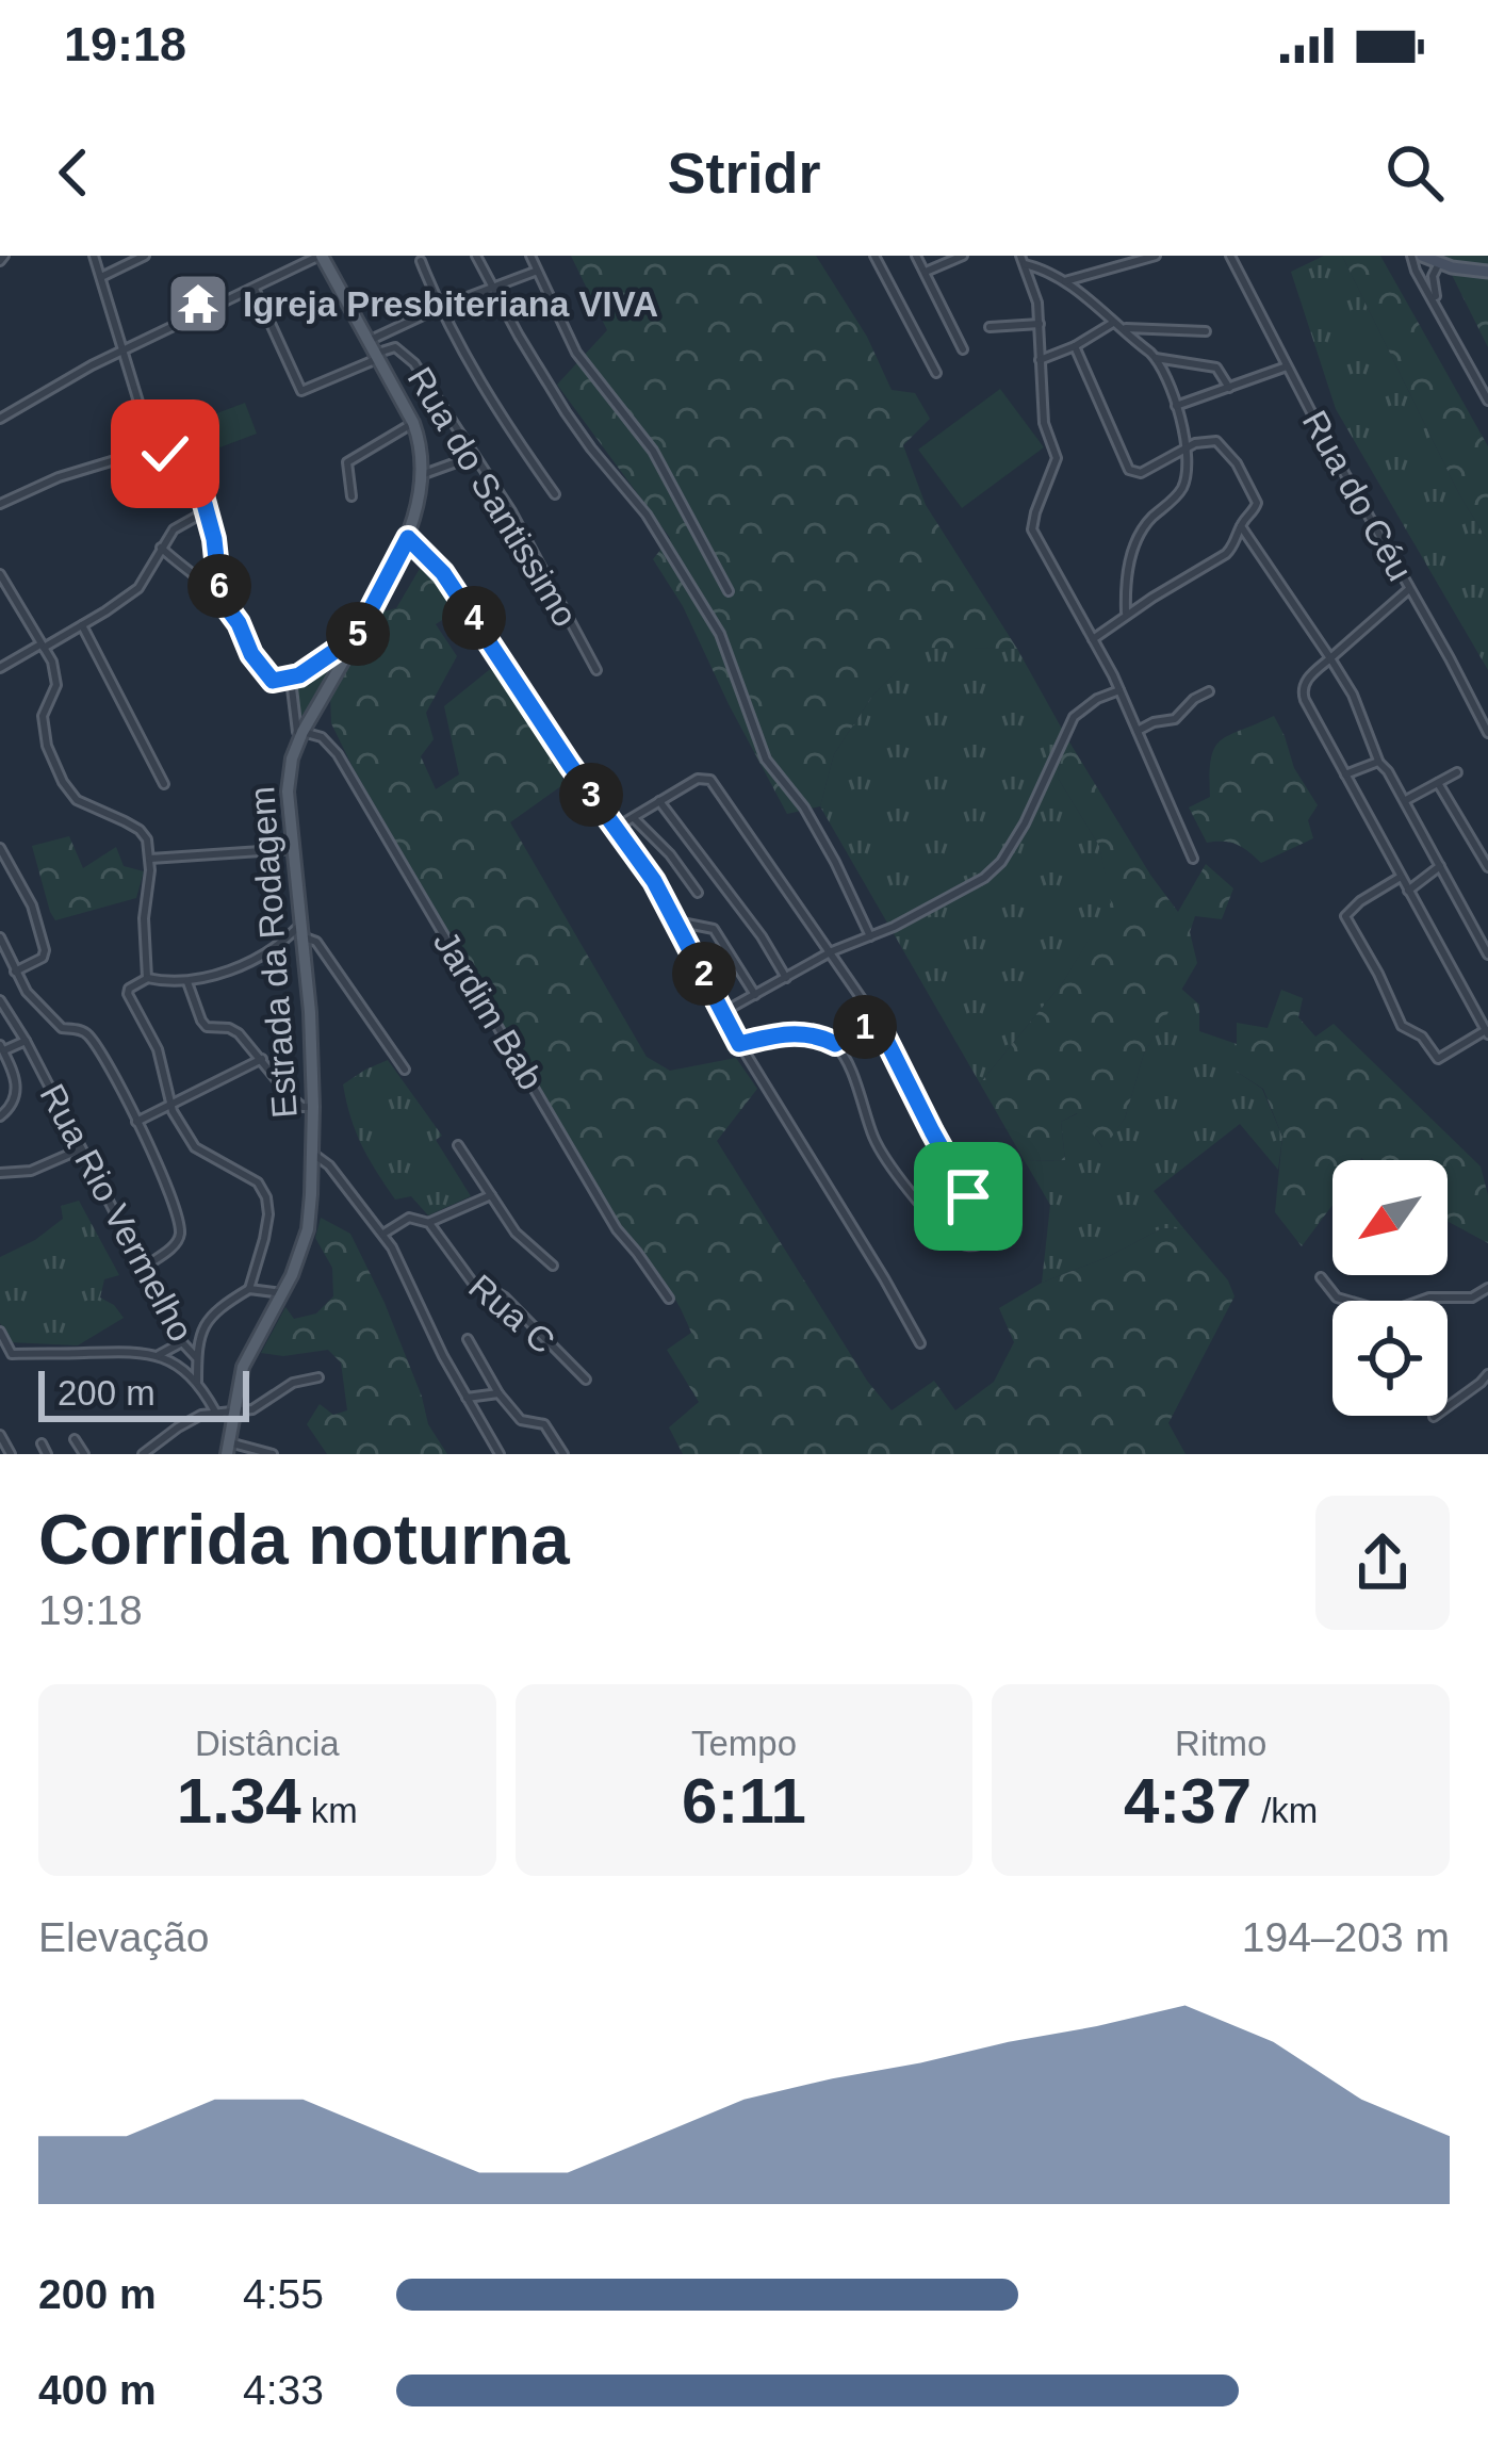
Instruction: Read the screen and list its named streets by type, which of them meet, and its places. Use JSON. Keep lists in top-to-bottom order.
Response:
{
  "streets": {
    "main road": ["Estrada da Rodagem"],
    "street": [
      "Rua do Céu",
      "Rua do Santissimo",
      "Jardim Bab",
      "Rua Rio Vermelho",
      "Rua C"
    ]
  },
  "crossings": [
    ["Rua do Santissimo", "Estrada da Rodagem"],
    ["Estrada da Rodagem", "Jardim Bab"]
  ],
  "places": {
    "temple": ["Igreja Presbiteriana VIVA"]
  },
  "scale_bar": "200 m",
  "north": "bottom left",
  "page": {
    "status": "19:18",
    "header": "Stridr",
    "pins": [
      "6",
      "4",
      "5",
      "3",
      "2",
      "1"
    ],
    "scale": "200 m",
    "heading": ["Corrida noturna", "19:18"],
    "stats": [
      ["Distância", "1.34 km"],
      ["Tempo", "6:11"],
      ["Ritmo", "4:37 /km"]
    ],
    "chart": ["Elevação", "194–203 m"],
    "list": [
      {
        "name": "200 m",
        "note": "4:55"
      },
      {
        "name": "400 m",
        "note": "4:33"
      }
    ]
  }
}
